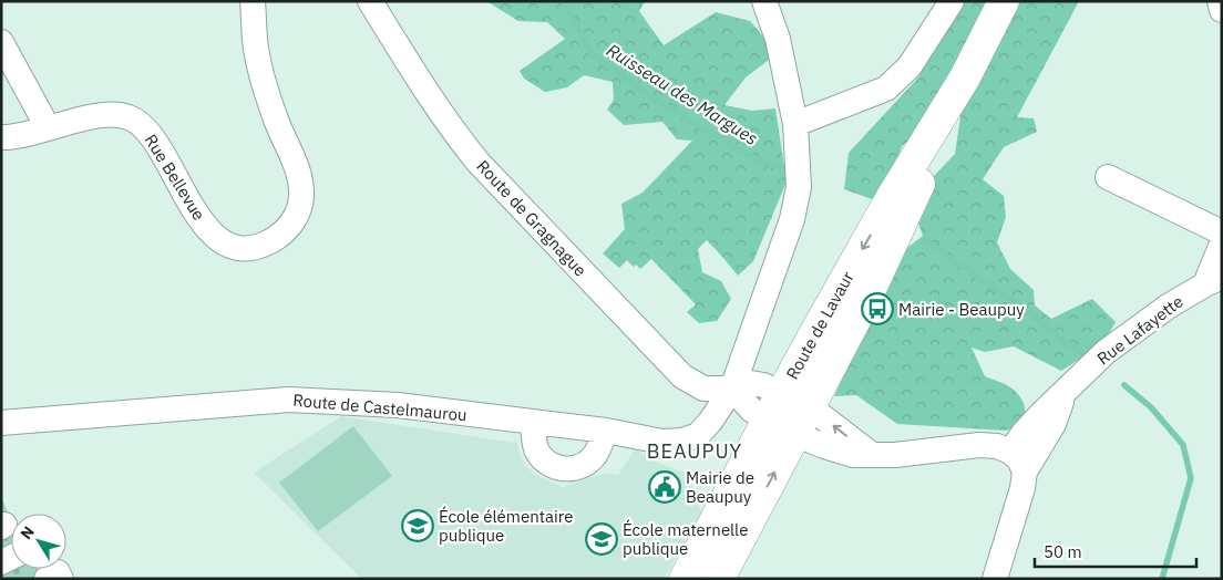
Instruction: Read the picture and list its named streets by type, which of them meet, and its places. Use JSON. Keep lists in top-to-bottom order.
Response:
{
  "streets": {
    "main road": ["Route de Lavaur"],
    "street": [
      "Rue Bellevue",
      "Route de Gragnague",
      "Rue Lafayette",
      "Route de Castelmaurou"
    ]
  },
  "crossings": [
    ["Route de Gragnague", "Route de Castelmaurou"]
  ],
  "districts": ["BEAUPUY"],
  "water": ["Ruisseau des Margues"],
  "places": {
    "bus stop": ["Mairie - Beaupuy"],
    "public building": ["Mairie de Beaupuy"],
    "school or university": ["École élémentaire publique", "École maternelle publique"]
  },
  "scale_bar": "50 m",
  "north": "top left"
}
